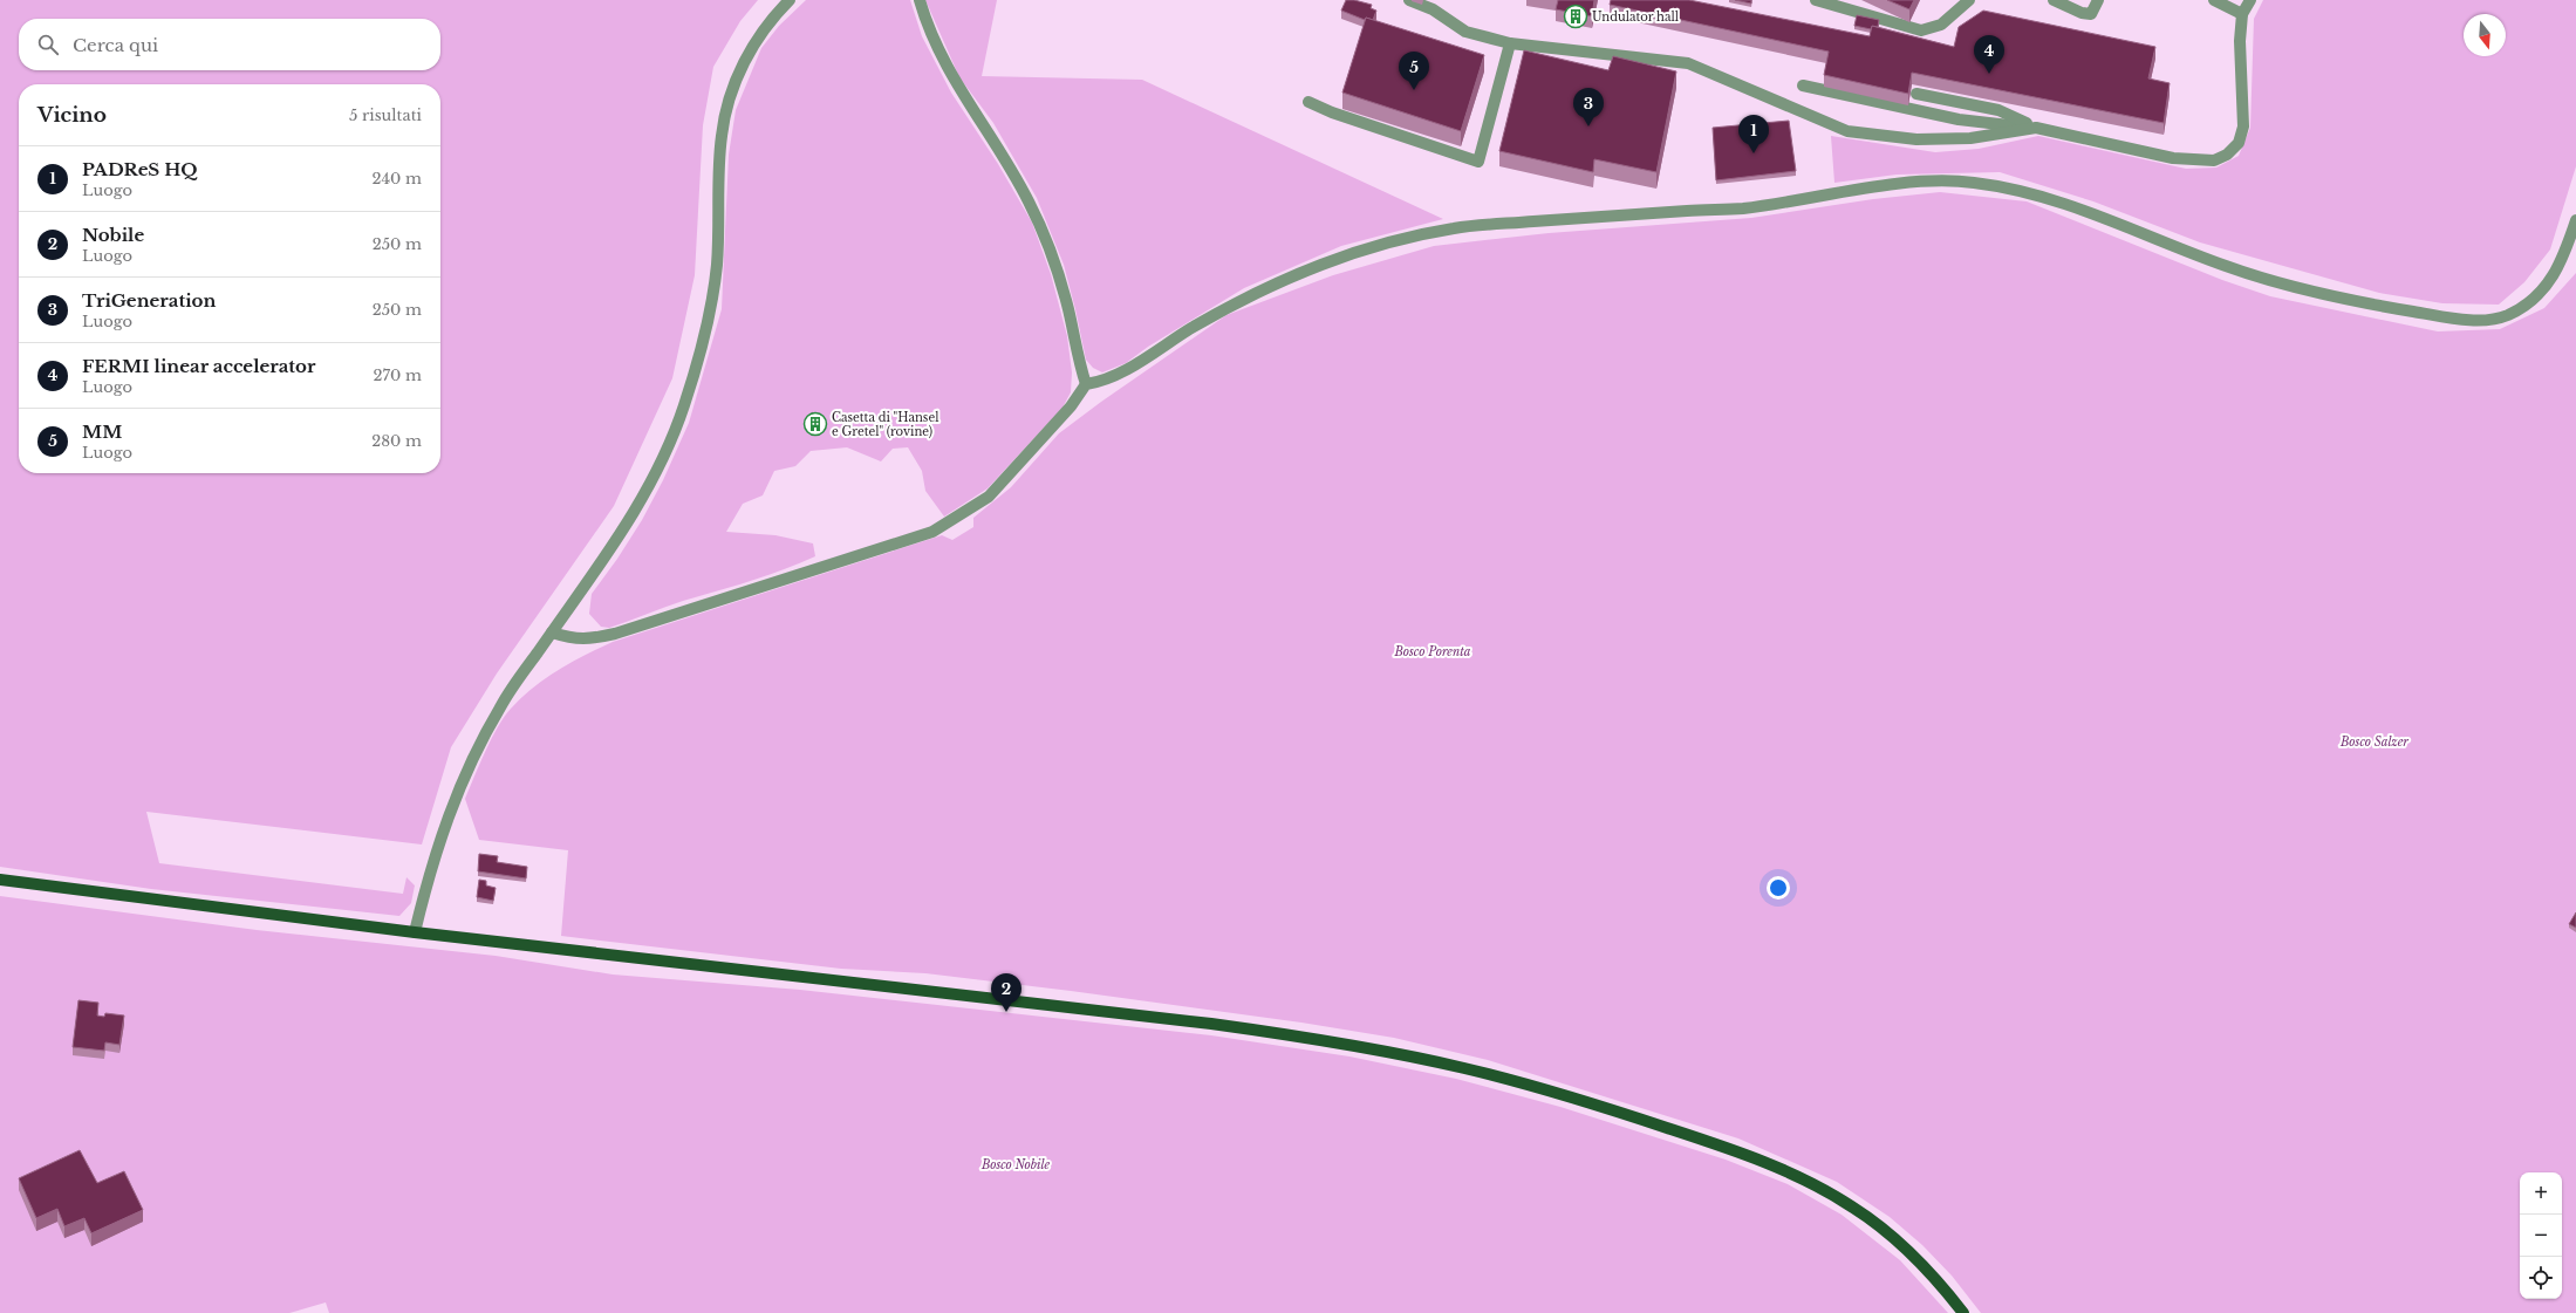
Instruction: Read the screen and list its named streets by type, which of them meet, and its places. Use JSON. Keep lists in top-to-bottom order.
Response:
{
  "parks": ["Bosco Porenta", "Bosco Salzer", "Bosco Nobile"],
  "places": {
    "building": ["Undulator hall", "Casetta di \"Hansel e Gretel\" (rovine)"]
  },
  "north": "bottom",
  "page": {
    "search": "Cerca qui",
    "pins": [
      "4",
      "5",
      "3",
      "1",
      "2"
    ],
    "heading": ["Vicino", "5 risultati"],
    "list": [
      {
        "mark": "1",
        "name": "PADReS HQ",
        "note": "Luogo",
        "value": "240 m"
      },
      {
        "mark": "2",
        "name": "Nobile",
        "note": "Luogo",
        "value": "250 m"
      },
      {
        "mark": "3",
        "name": "TriGeneration",
        "note": "Luogo",
        "value": "250 m"
      },
      {
        "mark": "4",
        "name": "FERMI linear accelerator",
        "note": "Luogo",
        "value": "270 m"
      },
      {
        "mark": "5",
        "name": "MM",
        "note": "Luogo",
        "value": "280 m"
      }
    ],
    "map_buttons": ["+", "−"]
  }
}
